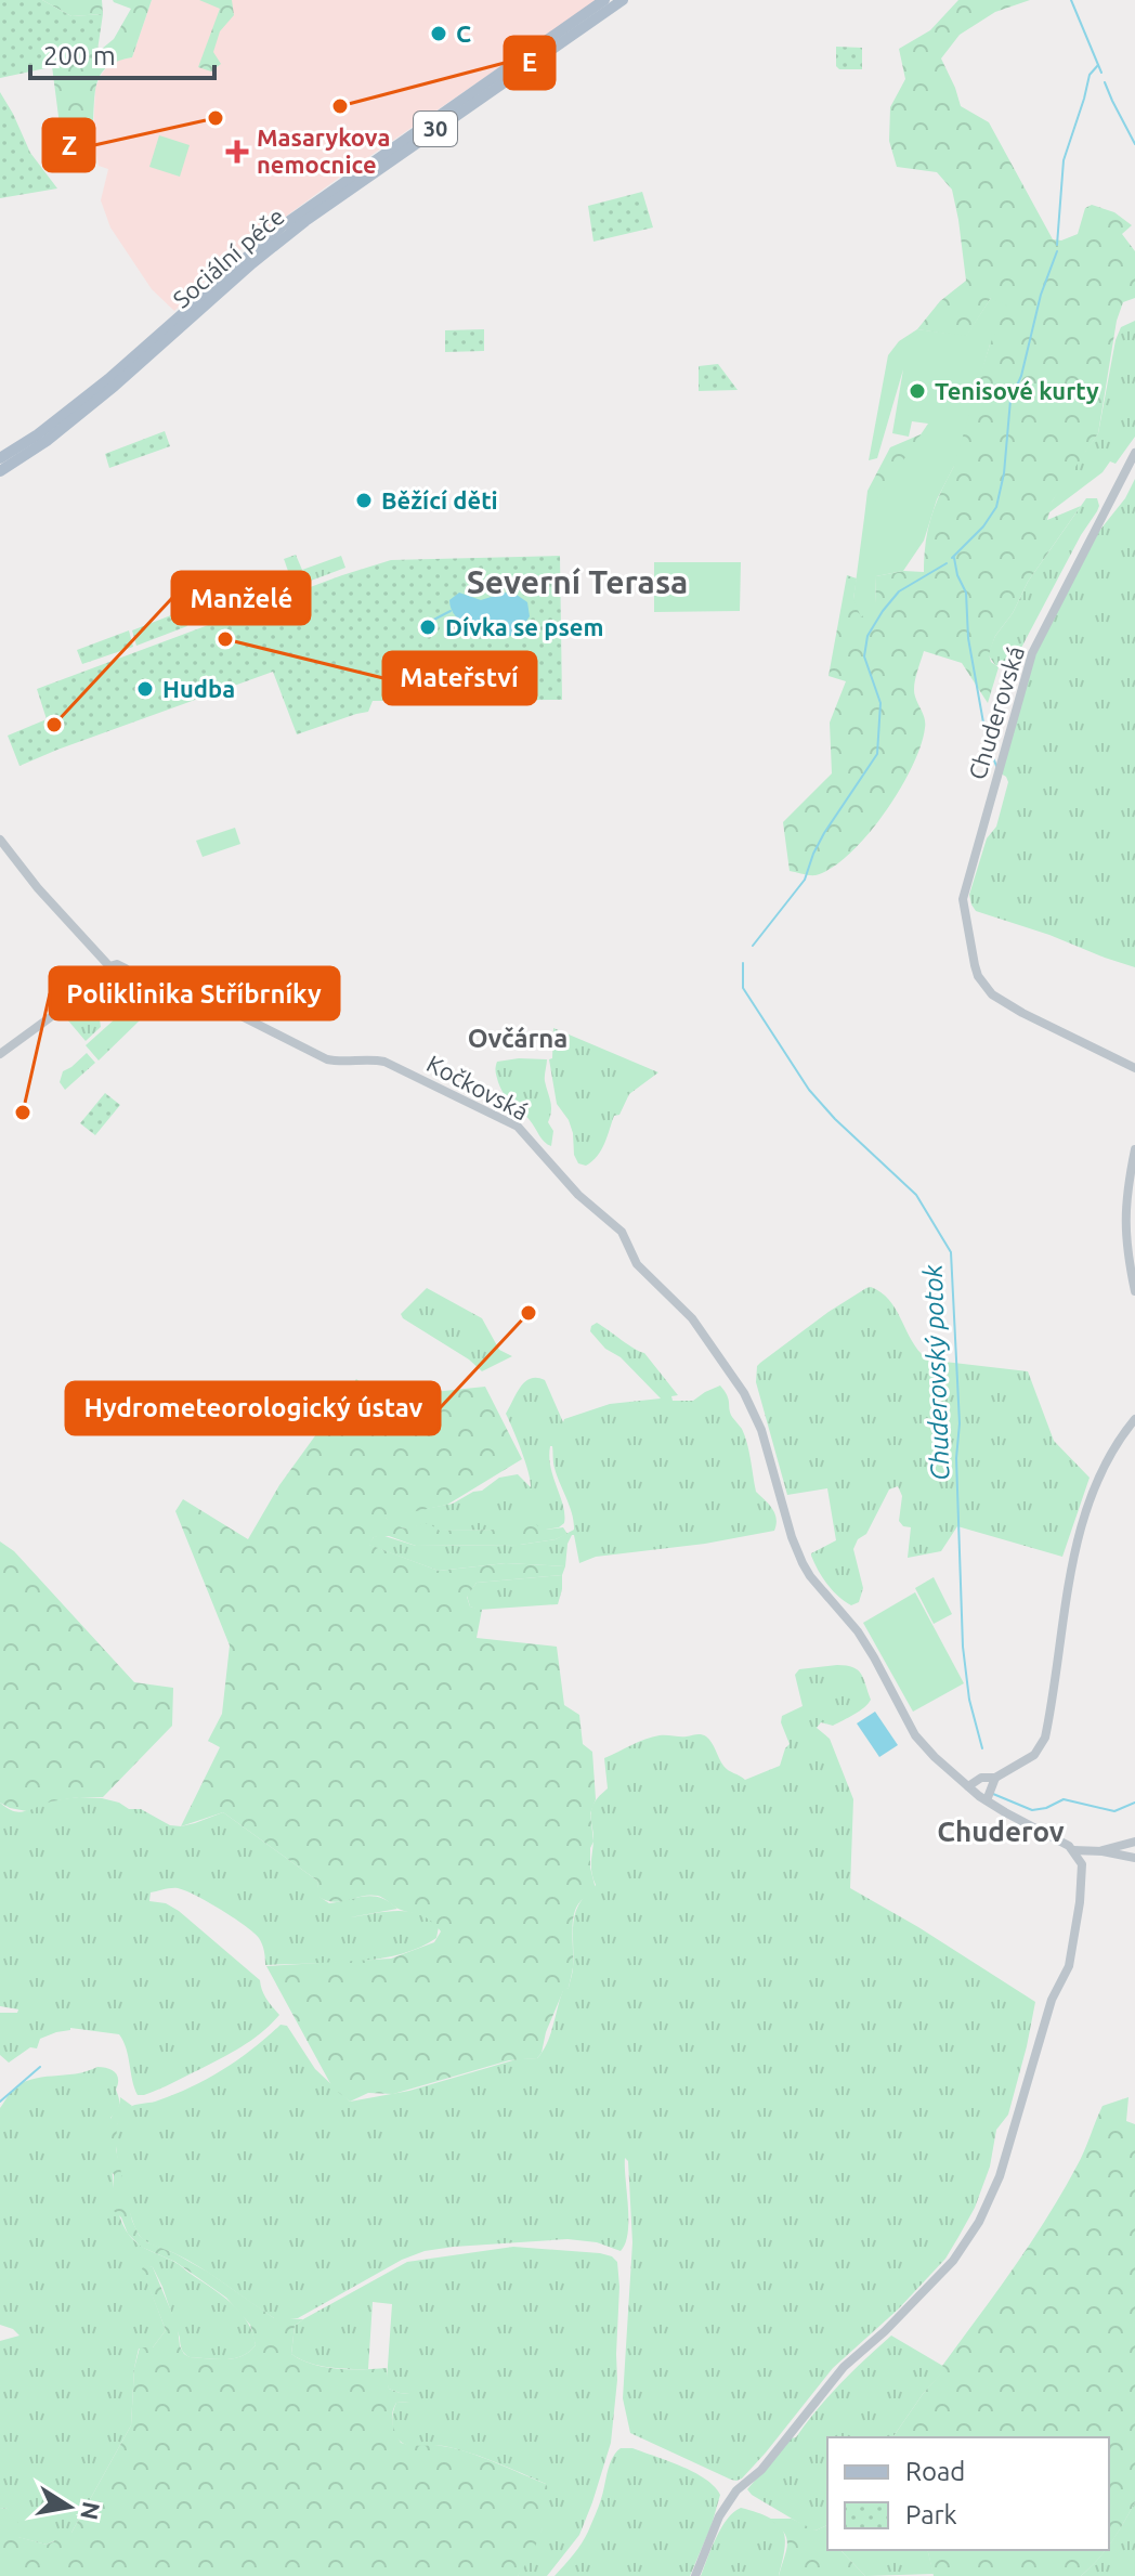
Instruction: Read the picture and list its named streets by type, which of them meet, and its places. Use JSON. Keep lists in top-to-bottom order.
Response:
{
  "streets": {
    "main road": ["30", "Sociální péče"],
    "street": ["Chuderovská", "Kočkovská"]
  },
  "districts": ["Severní Terasa", "Ovčárna", "Chuderov"],
  "water": ["Chuderovský potok"],
  "places": {
    "other": [
      "C",
      "E",
      "Z",
      "Tenisové kurty",
      "Běžící děti",
      "Dívka se psem",
      "Mateřství",
      "Hudba",
      "Manželé",
      "Poliklinika Stříbrníky",
      "Hydrometeorologický ústav"
    ],
    "health": ["Masarykova nemocnice"]
  },
  "legend": ["Road", "Park"],
  "scale_bar": "200 m",
  "north": "right"
}
